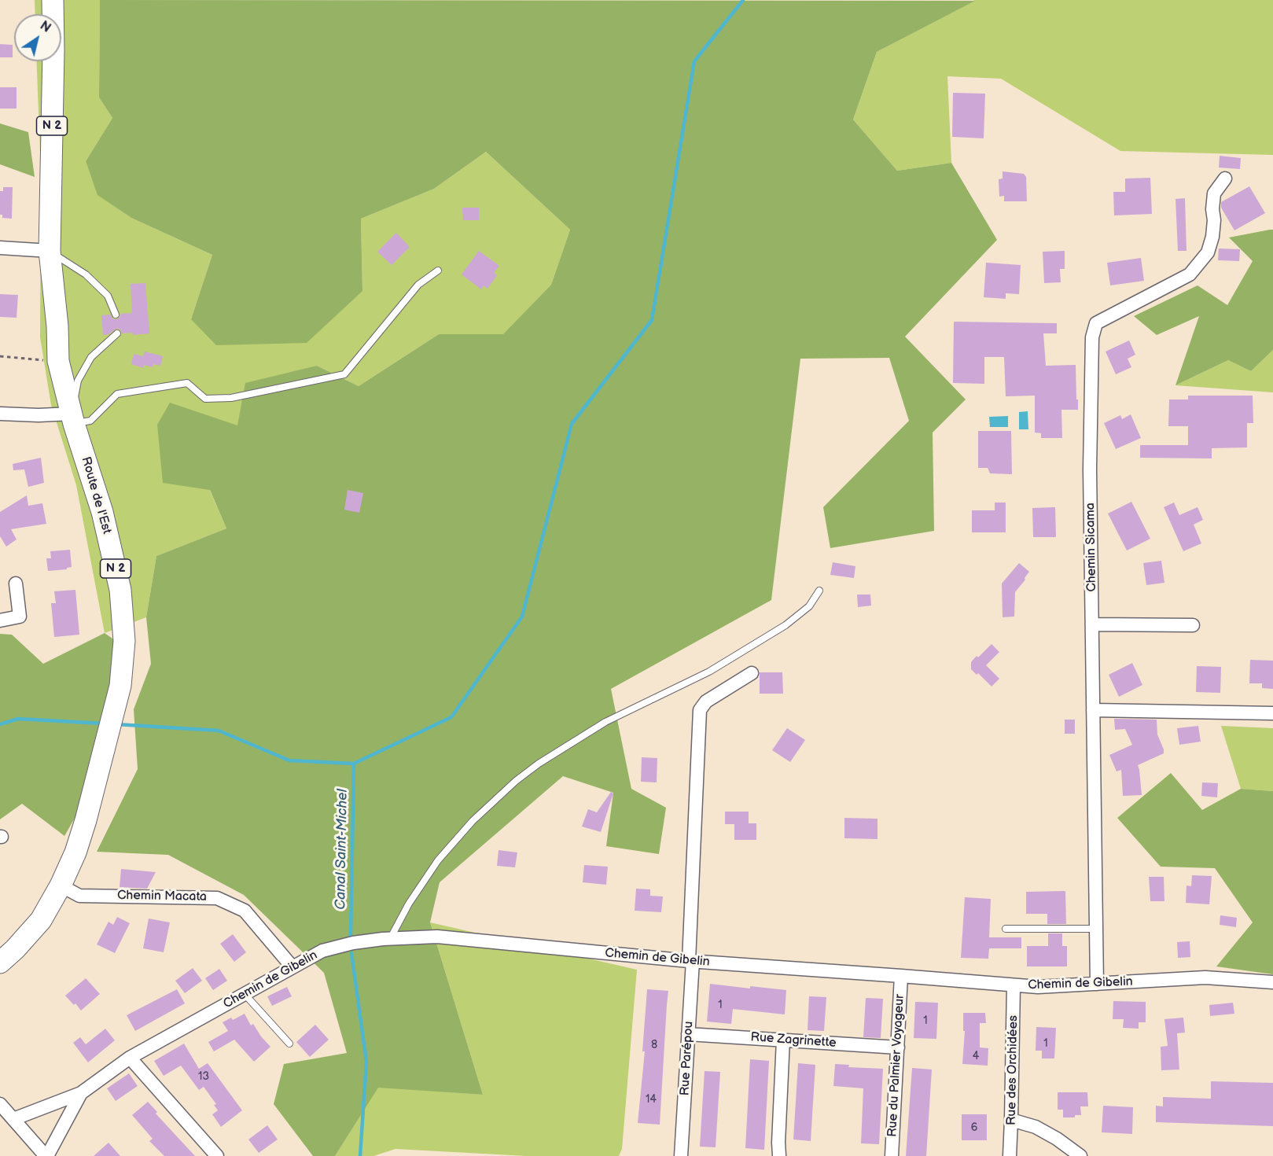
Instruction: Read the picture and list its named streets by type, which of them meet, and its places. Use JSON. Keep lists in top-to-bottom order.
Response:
{
  "streets": {
    "main road": ["N 2", "Route de l'Est"],
    "street": [
      "Chemin Sicama",
      "Chemin Macata",
      "Chemin de Gibelin",
      "Rue Zagrinette",
      "Rue Parépou",
      "Rue du Palmier Voyageur",
      "Rue des Orchidées"
    ]
  },
  "crossings": [
    ["Route de l'Est", "Chemin Macata"],
    ["Chemin Sicama", "Chemin de Gibelin"],
    ["Chemin Macata", "Chemin de Gibelin"],
    ["Chemin de Gibelin", "Rue Parépou"],
    ["Chemin de Gibelin", "Rue du Palmier Voyageur"],
    ["Chemin de Gibelin", "Rue des Orchidées"],
    ["Rue Zagrinette", "Rue Parépou"],
    ["Rue Zagrinette", "Rue du Palmier Voyageur"]
  ],
  "water": ["Canal Saint-Michel"],
  "house_numbers": [
    "1",
    "1",
    "1",
    "8",
    "4",
    "13",
    "14",
    "6"
  ],
  "north": "top right"
}
